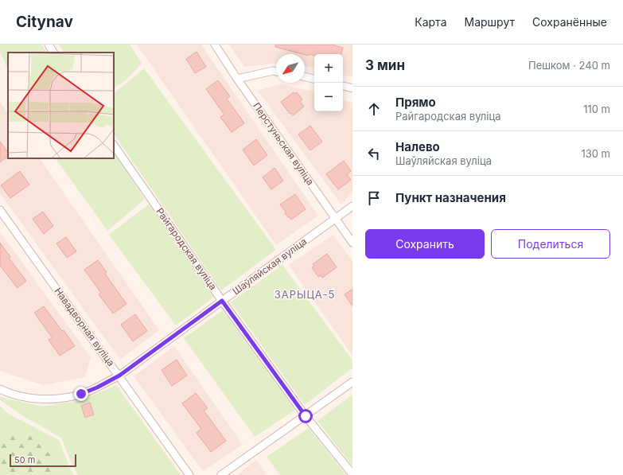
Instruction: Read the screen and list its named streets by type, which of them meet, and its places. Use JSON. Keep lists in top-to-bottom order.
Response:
{
  "streets": {
    "street": [
      "Перстуньская вуліца",
      "Райгародская вуліца",
      "Шаўляйская вуліца",
      "Навадворная вуліца"
    ]
  },
  "crossings": [
    ["Перстуньская вуліца", "Шаўляйская вуліца"],
    ["Райгародская вуліца", "Шаўляйская вуліца"],
    ["Шаўляйская вуліца", "Навадворная вуліца"]
  ],
  "districts": ["ЗАРЫЦА-5"],
  "scale_bar": "50 m",
  "north": "bottom left",
  "page": {
    "header": "Citynav",
    "nav": ["Карта", "Маршрут", "Сохранённые"],
    "heading": ["3 мин", "Пешком · 240 m"],
    "map_buttons": ["+", "−"],
    "list": [
      ["Прямо", "Райгародская вуліца", "110 m"],
      ["Налево", "Шаўляйская вуліца", "130 m"],
      "Пункт назначения"
    ],
    "buttons": ["Сохранить", "Поделиться"],
    "scale": "50 m"
  }
}
